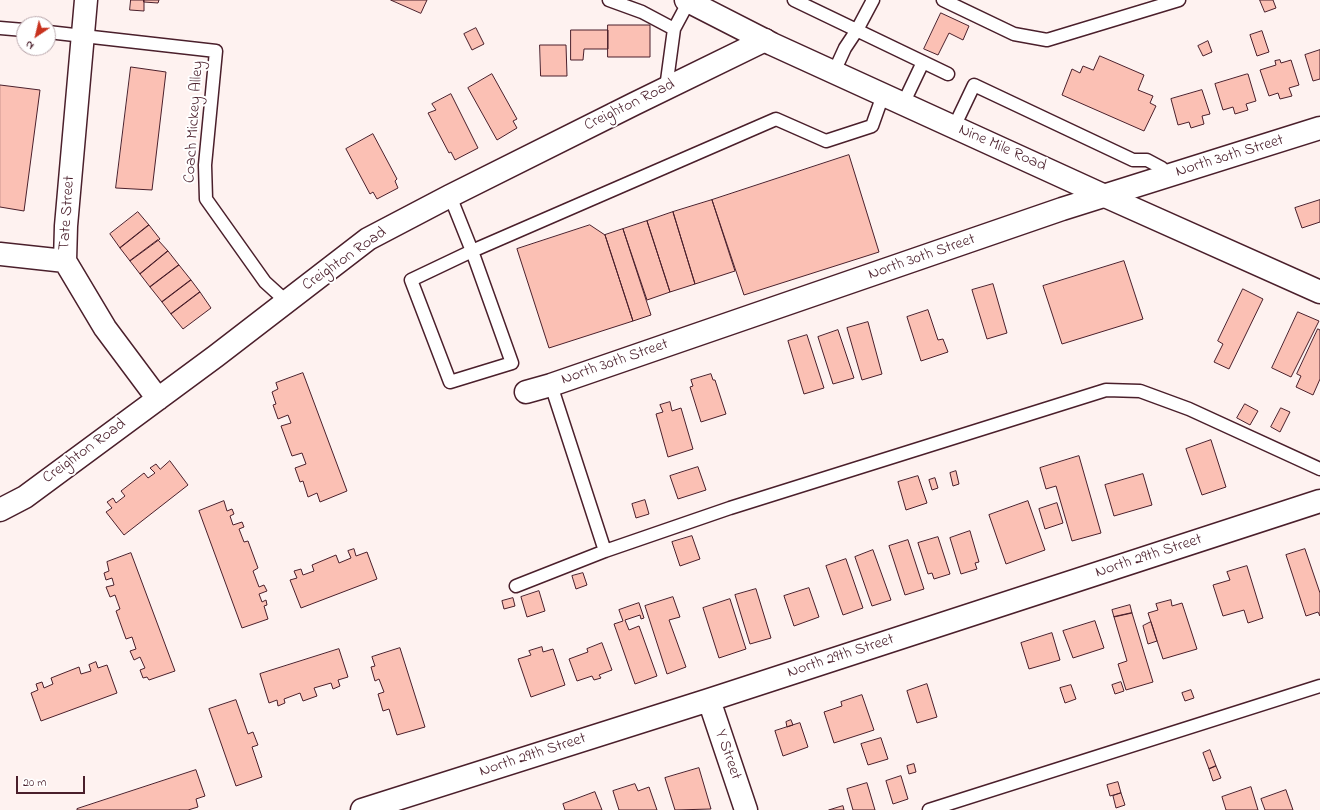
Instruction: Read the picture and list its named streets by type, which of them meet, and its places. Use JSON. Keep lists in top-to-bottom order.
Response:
{
  "streets": {
    "street": [
      "Creighton Road",
      "Nine Mile Road",
      "North 30th Street",
      "Tate Street",
      "North 29th Street",
      "Y Street"
    ],
    "lane": ["Coach Mickey Alley"]
  },
  "crossings": [
    ["Creighton Road", "Coach Mickey Alley"],
    ["Creighton Road", "Nine Mile Road"],
    ["Creighton Road", "Tate Street"],
    ["Coach Mickey Alley", "Tate Street"],
    ["Nine Mile Road", "North 30th Street"],
    ["North 29th Street", "Y Street"]
  ],
  "scale_bar": "20 m",
  "north": "bottom left"
}
